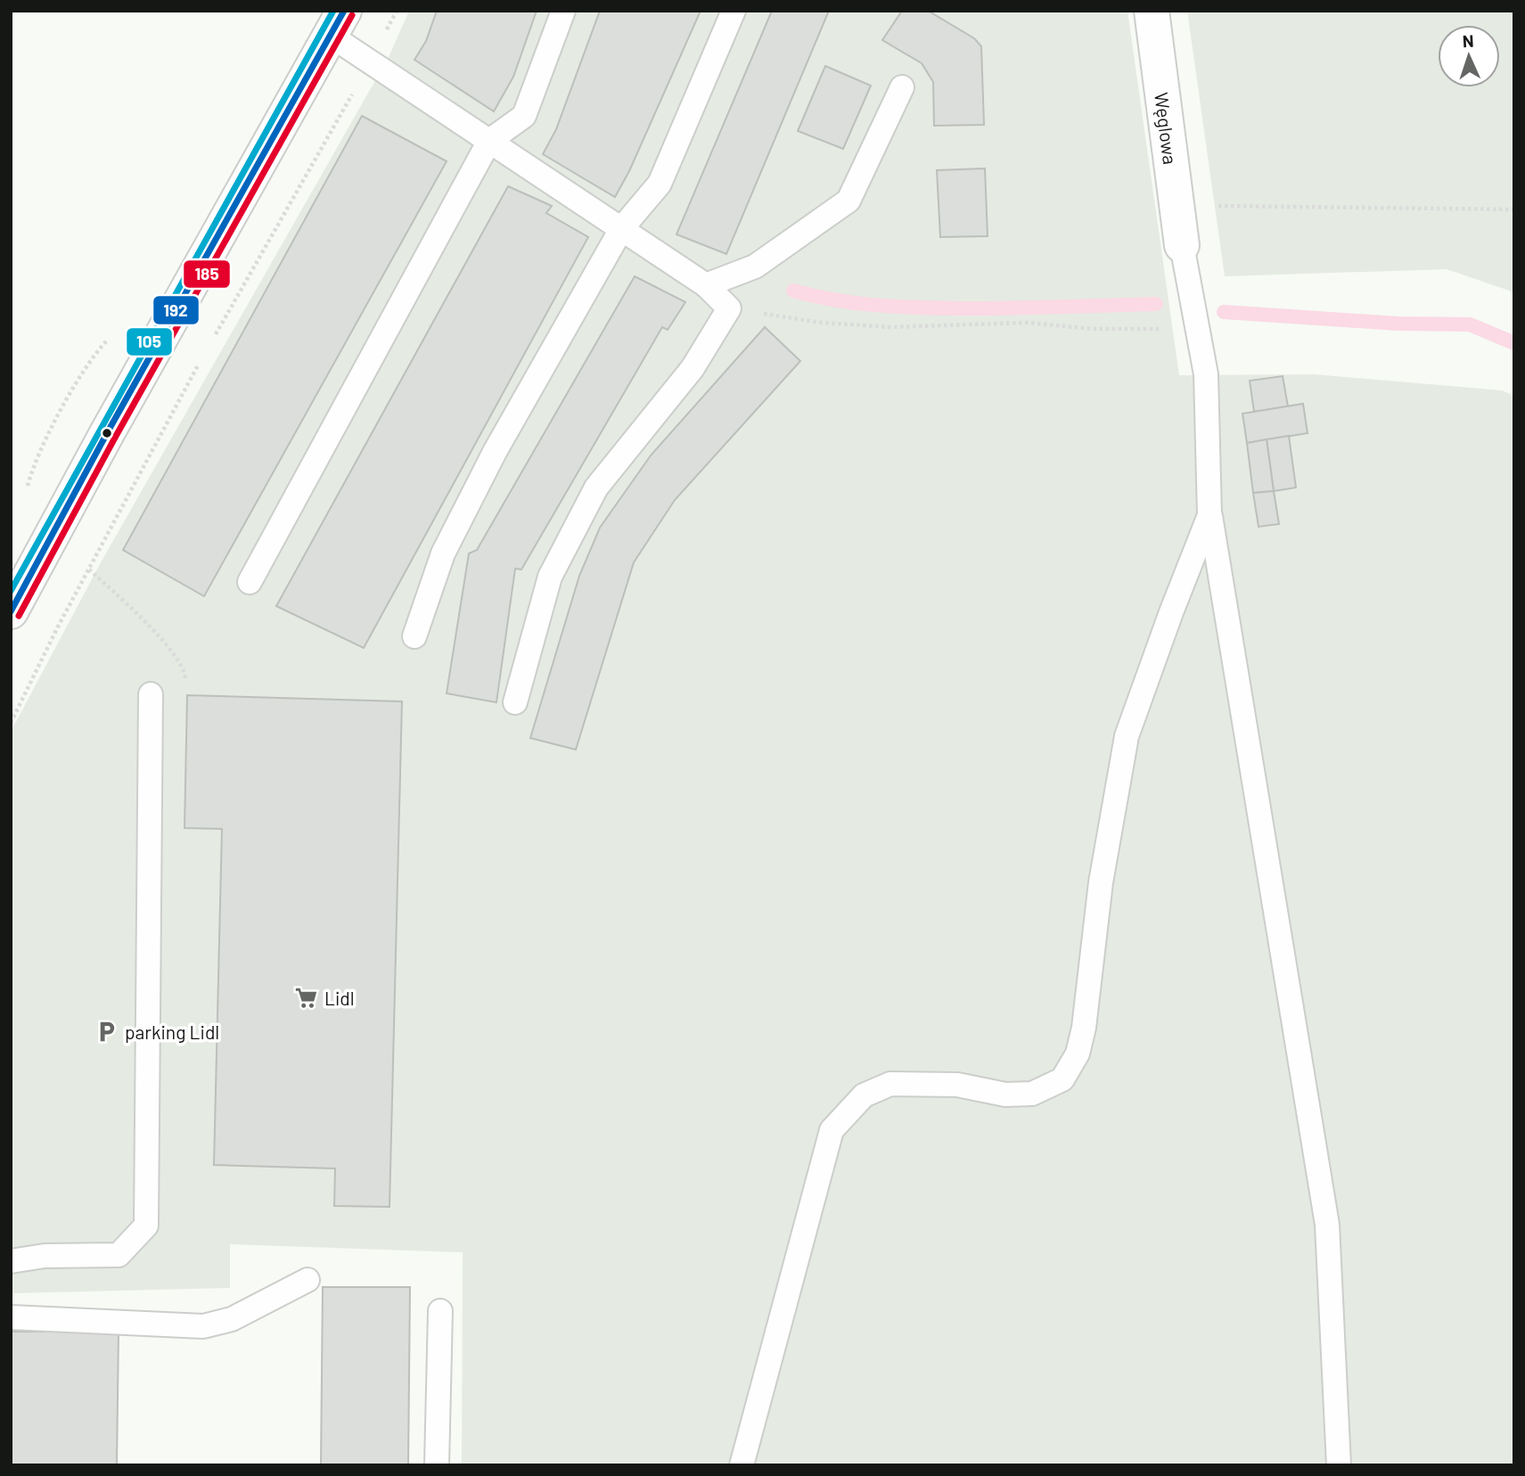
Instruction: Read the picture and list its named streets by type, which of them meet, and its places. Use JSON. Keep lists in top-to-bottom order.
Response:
{
  "streets": {
    "street": ["Węglowa"]
  },
  "places": {
    "supermarket": ["Lidl"],
    "parking": ["parking Lidl"]
  },
  "lines": ["transit line 192", "transit line 105", "transit line 185"],
  "north": "top"
}
